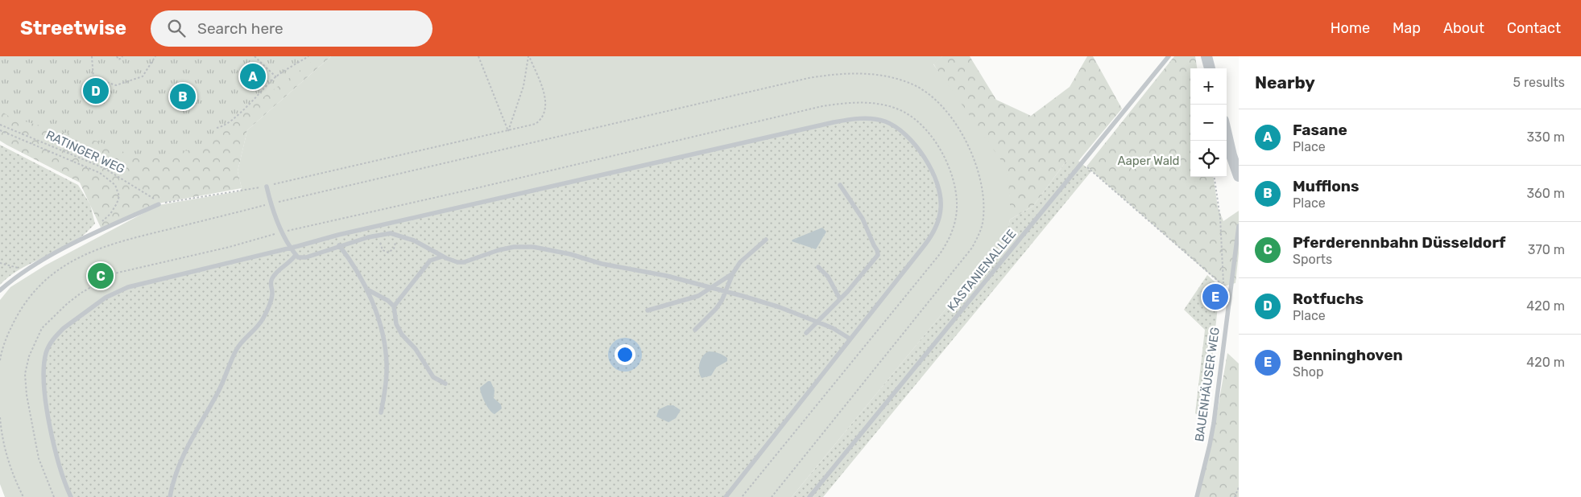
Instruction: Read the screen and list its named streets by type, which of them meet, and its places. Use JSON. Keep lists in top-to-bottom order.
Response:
{
  "streets": {
    "lane": ["KASTANIENALLEE", "BAUENHÄUSER WEG"],
    "path": ["RATINGER WEG"]
  },
  "parks": ["Aaper Wald"],
  "page": {
    "header": "Streetwise",
    "search": "Search here",
    "nav": [
      "Home",
      "Map",
      "About",
      "Contact"
    ],
    "heading": ["Nearby", "5 results"],
    "pins": [
      "A",
      "D",
      "B",
      "C",
      "E"
    ],
    "map_buttons": ["+", "−"],
    "list": [
      {
        "mark": "A",
        "name": "Fasane",
        "note": "Place",
        "value": "330 m"
      },
      {
        "mark": "B",
        "name": "Mufflons",
        "note": "Place",
        "value": "360 m"
      },
      {
        "mark": "C",
        "name": "Pferderennbahn Düsseldorf",
        "note": "Sports",
        "value": "370 m"
      },
      {
        "mark": "D",
        "name": "Rotfuchs",
        "note": "Place",
        "value": "420 m"
      },
      {
        "mark": "E",
        "name": "Benninghoven",
        "note": "Shop",
        "value": "420 m"
      }
    ]
  }
}
